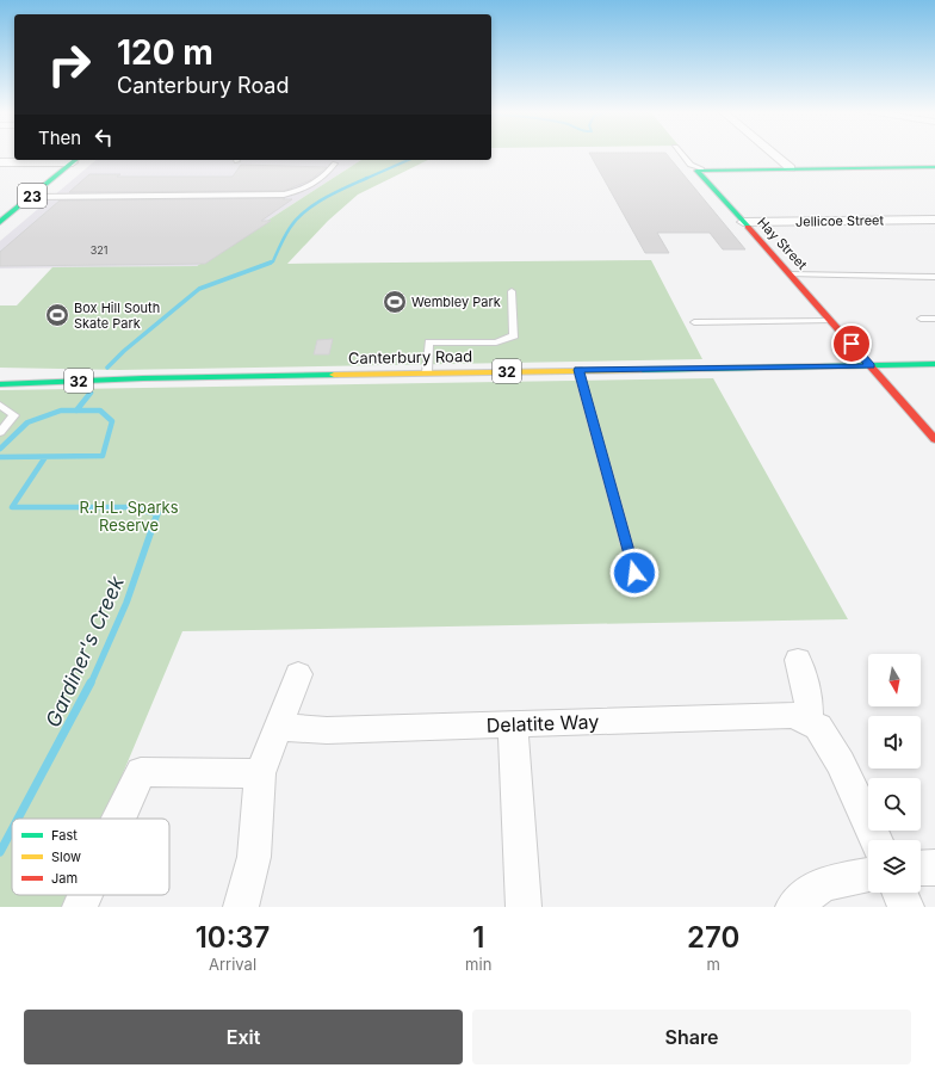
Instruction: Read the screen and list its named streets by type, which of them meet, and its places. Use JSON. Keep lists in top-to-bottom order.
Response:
{
  "streets": {
    "main road": [
      "23",
      "Hay Street",
      "Canterbury Road",
      "32"
    ],
    "street": ["Jellicoe Street", "Delatite Way"]
  },
  "crossings": [
    ["Jellicoe Street", "Hay Street"],
    ["Hay Street", "Canterbury Road"]
  ],
  "water": ["Gardiner's Creek"],
  "parks": ["R.H.L. Sparks Reserve"],
  "places": {
    "sports": ["Wembley Park", "Box Hill South Skate Park"]
  },
  "house_numbers": ["321"],
  "legend": ["Fast", "Slow", "Jam"],
  "north": "bottom",
  "page": {
    "turn": ["120 m", "Canterbury Road"],
    "then": "Then",
    "eta": [
      "10:37",
      "Arrival",
      "1",
      "min",
      "270",
      "m"
    ],
    "buttons": ["Exit", "Share"]
  }
}
